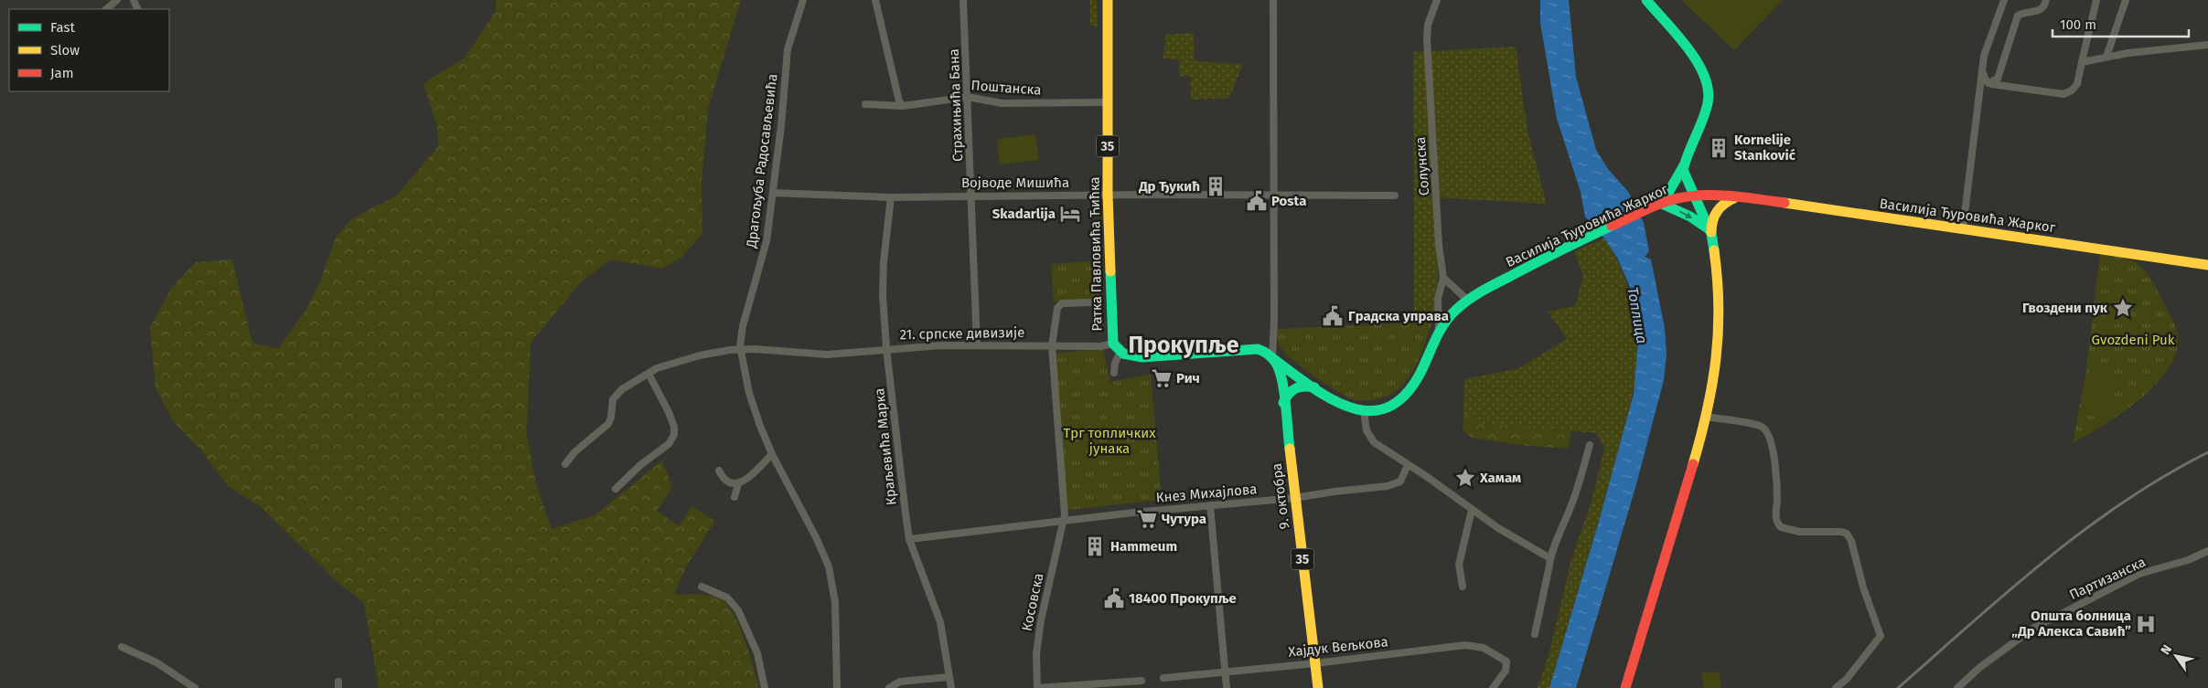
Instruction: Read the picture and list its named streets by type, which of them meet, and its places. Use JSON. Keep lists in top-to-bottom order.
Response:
{
  "streets": {
    "main road": [
      "35",
      "Василија Ђуровића Жарког",
      "Ратка Павловића Ћићка",
      "9. октобра"
    ],
    "street": [
      "Поштанска",
      "Страхињића Бана",
      "Драгољуба Радосављевића",
      "Солунска",
      "Војводе Мишића",
      "21. српске дивизије",
      "Краљевића Марка",
      "Кнез Михајлова",
      "Партизанска",
      "Косовска",
      "Хајдук Вељкова"
    ]
  },
  "crossings": [
    ["Поштанска", "Страхињића Бана"],
    ["Поштанска", "Ратка Павловића Ћићка"],
    ["Страхињића Бана", "Војводе Мишића"],
    ["Страхињића Бана", "21. српске дивизије"],
    ["Драгољуба Радосављевића", "Војводе Мишића"],
    ["Драгољуба Радосављевића", "21. српске дивизије"],
    ["Солунска", "Василија Ђуровића Жарког"],
    ["Војводе Мишића", "Ратка Павловића Ћићка"],
    ["Војводе Мишића", "Краљевића Марка"],
    ["Василија Ђуровића Жарког", "9. октобра"],
    ["Ратка Павловића Ћићка", "21. српске дивизије"],
    ["21. српске дивизије", "Краљевића Марка"],
    ["Краљевића Марка", "Кнез Михајлова"],
    ["Кнез Михајлова", "9. октобра"],
    ["Кнез Михајлова", "Косовска"],
    ["9. октобра", "Хајдук Вељкова"]
  ],
  "districts": ["Прокупље"],
  "water": ["Топлица"],
  "parks": ["Gvozdeni Puk", "Трг топличких јунака"],
  "places": {
    "building": ["Kornelije Stanković", "Др Ђукић", "Hammeum"],
    "public building": ["Posta", "Градска управа", "18400 Прокупље"],
    "hotel": ["Skadarlija"],
    "place": ["Гвоздени пук", "Хамам"],
    "supermarket": ["Рич", "Чутура"],
    "hospital": ["Општа болница „Др Алекса Савић”"]
  },
  "legend": ["Fast", "Slow", "Jam"],
  "scale_bar": "100 m",
  "north": "top left"
}
